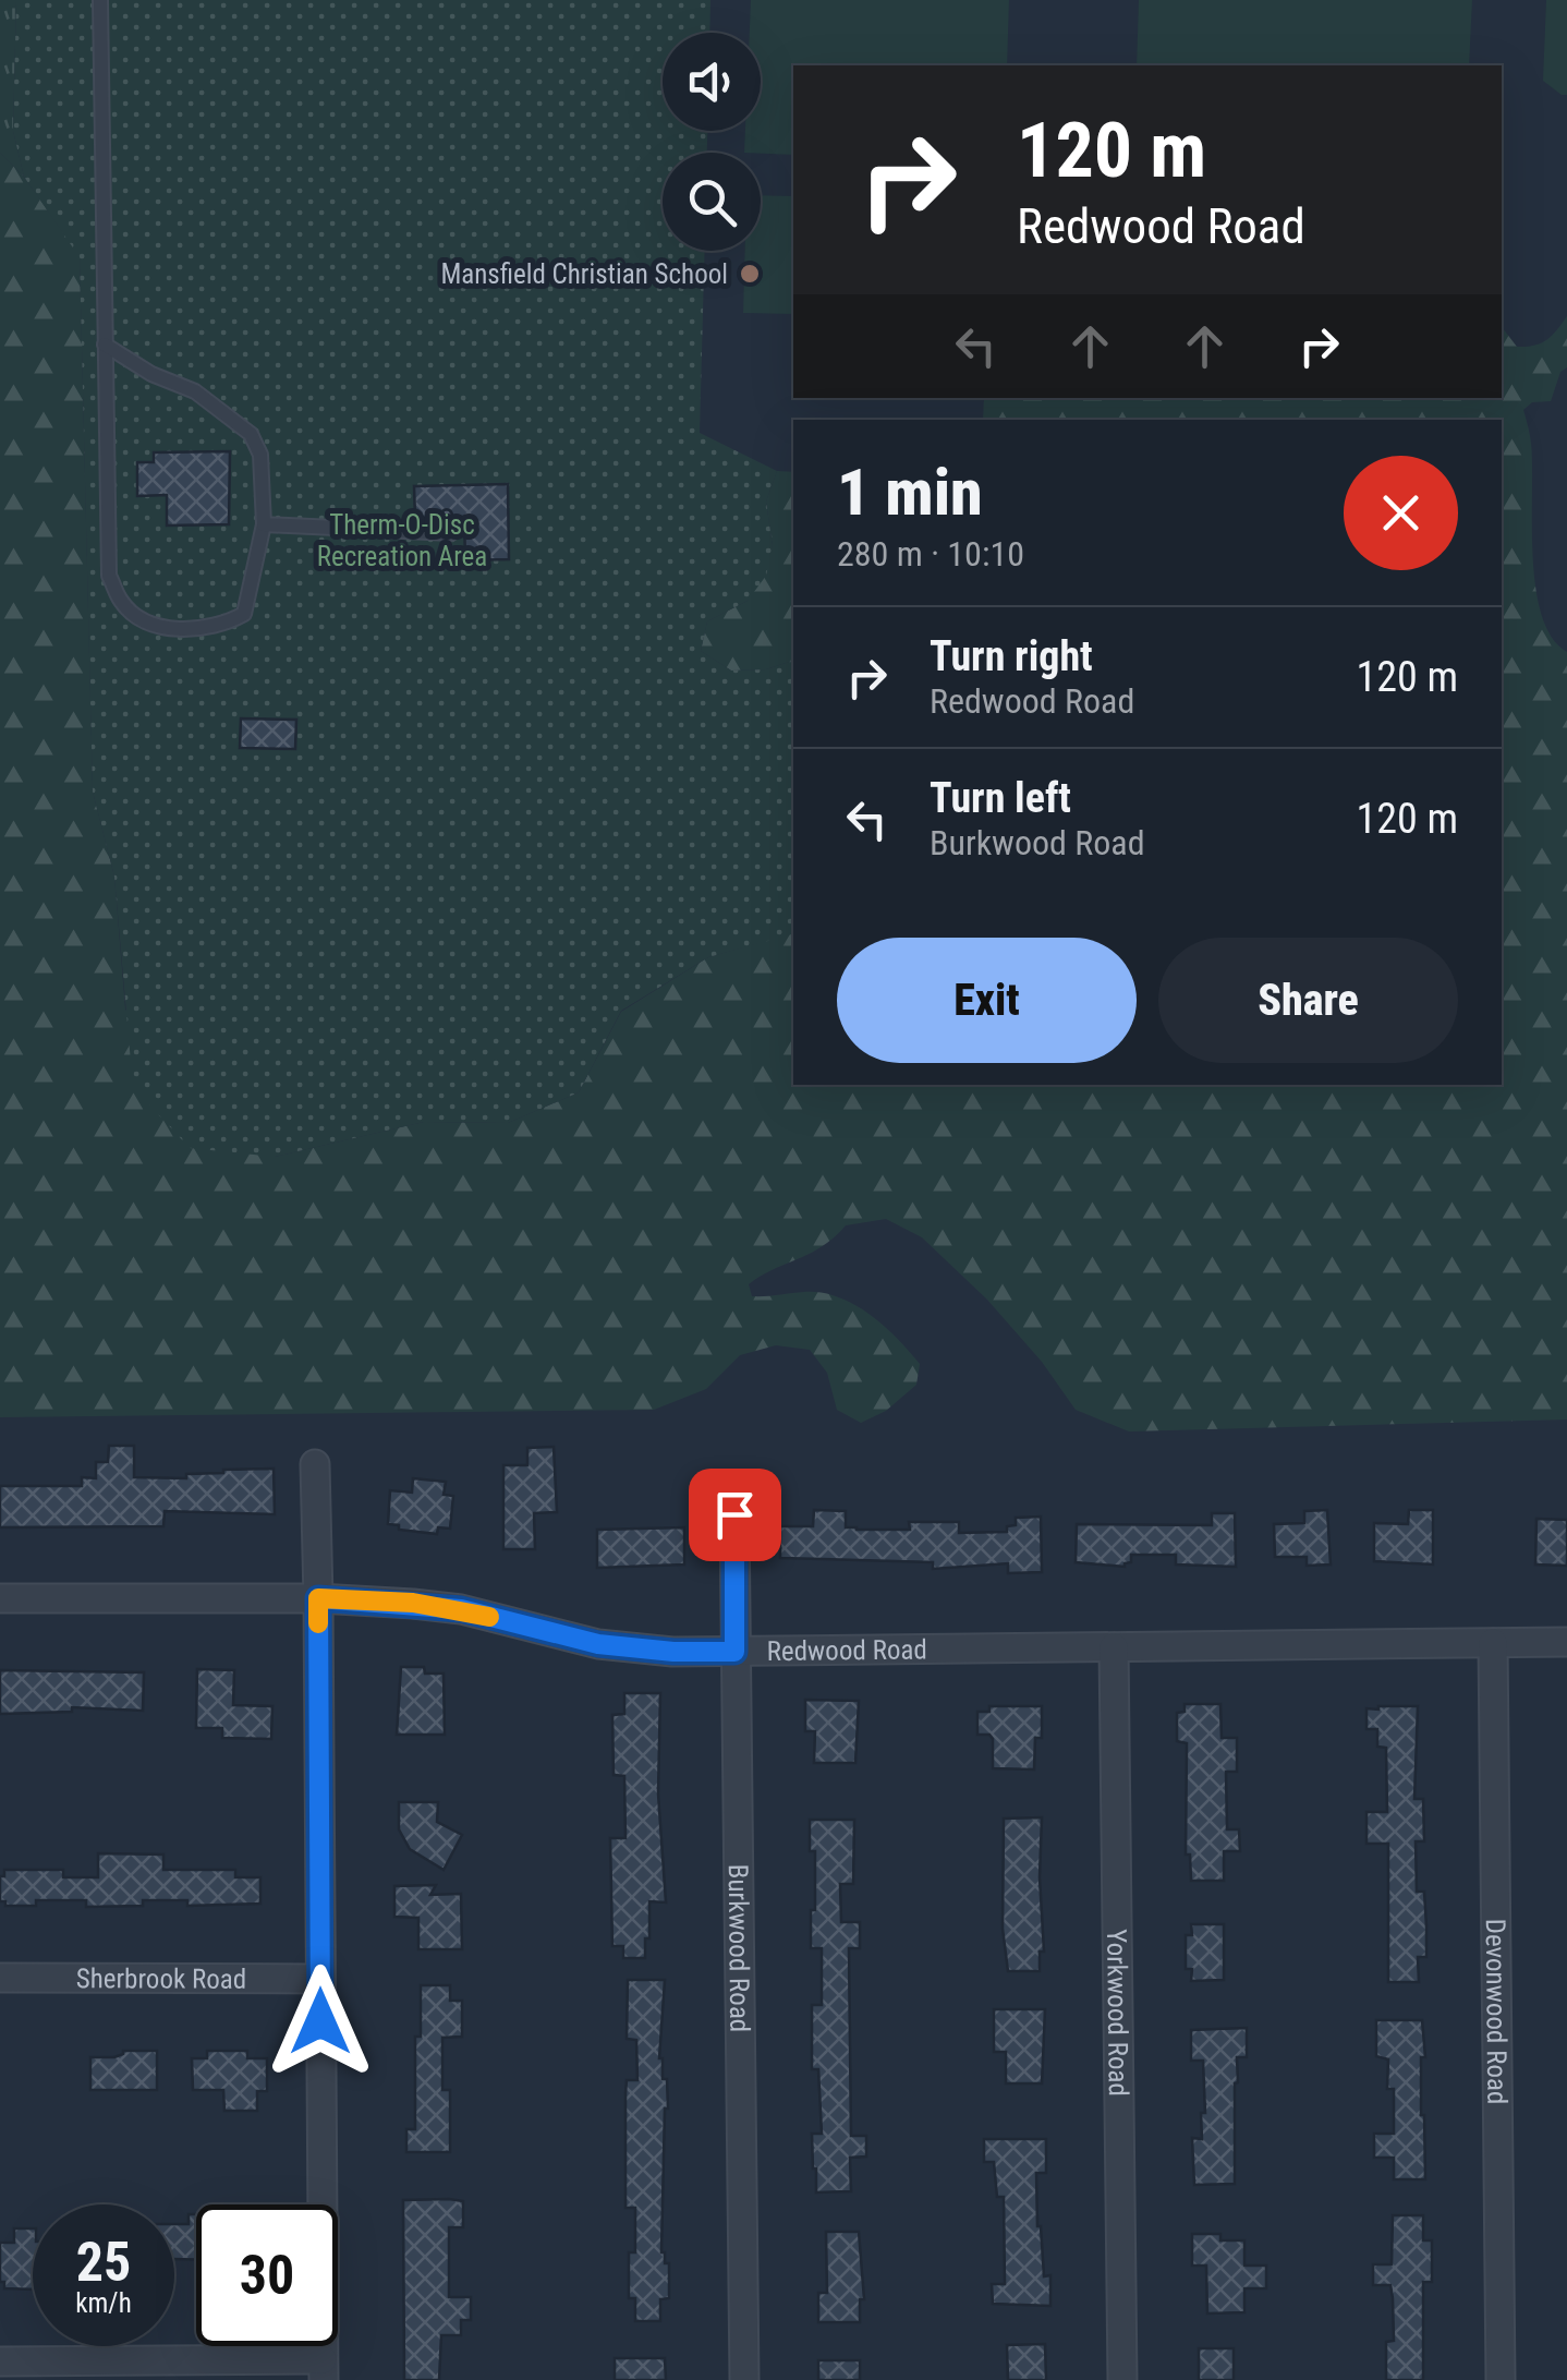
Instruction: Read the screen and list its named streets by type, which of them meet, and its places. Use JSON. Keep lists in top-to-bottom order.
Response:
{
  "streets": {
    "street": [
      "Redwood Road",
      "Burkwood Road",
      "Sherbrook Road",
      "Devonwood Road",
      "Yorkwood Road"
    ]
  },
  "crossings": [
    ["Redwood Road", "Burkwood Road"],
    ["Redwood Road", "Devonwood Road"],
    ["Redwood Road", "Yorkwood Road"]
  ],
  "parks": ["Therm-O-Disc Recreation Area"],
  "places": ["Mansfield Christian School"],
  "page": {
    "turn": ["120 m", "Redwood Road"],
    "heading": ["1 min", "280 m · 10:10"],
    "list": [
      {
        "name": "Turn right",
        "note": "Redwood Road",
        "value": "120 m"
      },
      {
        "name": "Turn left",
        "note": "Burkwood Road",
        "value": "120 m"
      }
    ],
    "buttons": ["Exit", "Share"],
    "speed": "25 km/h",
    "limit": "30"
  }
}
